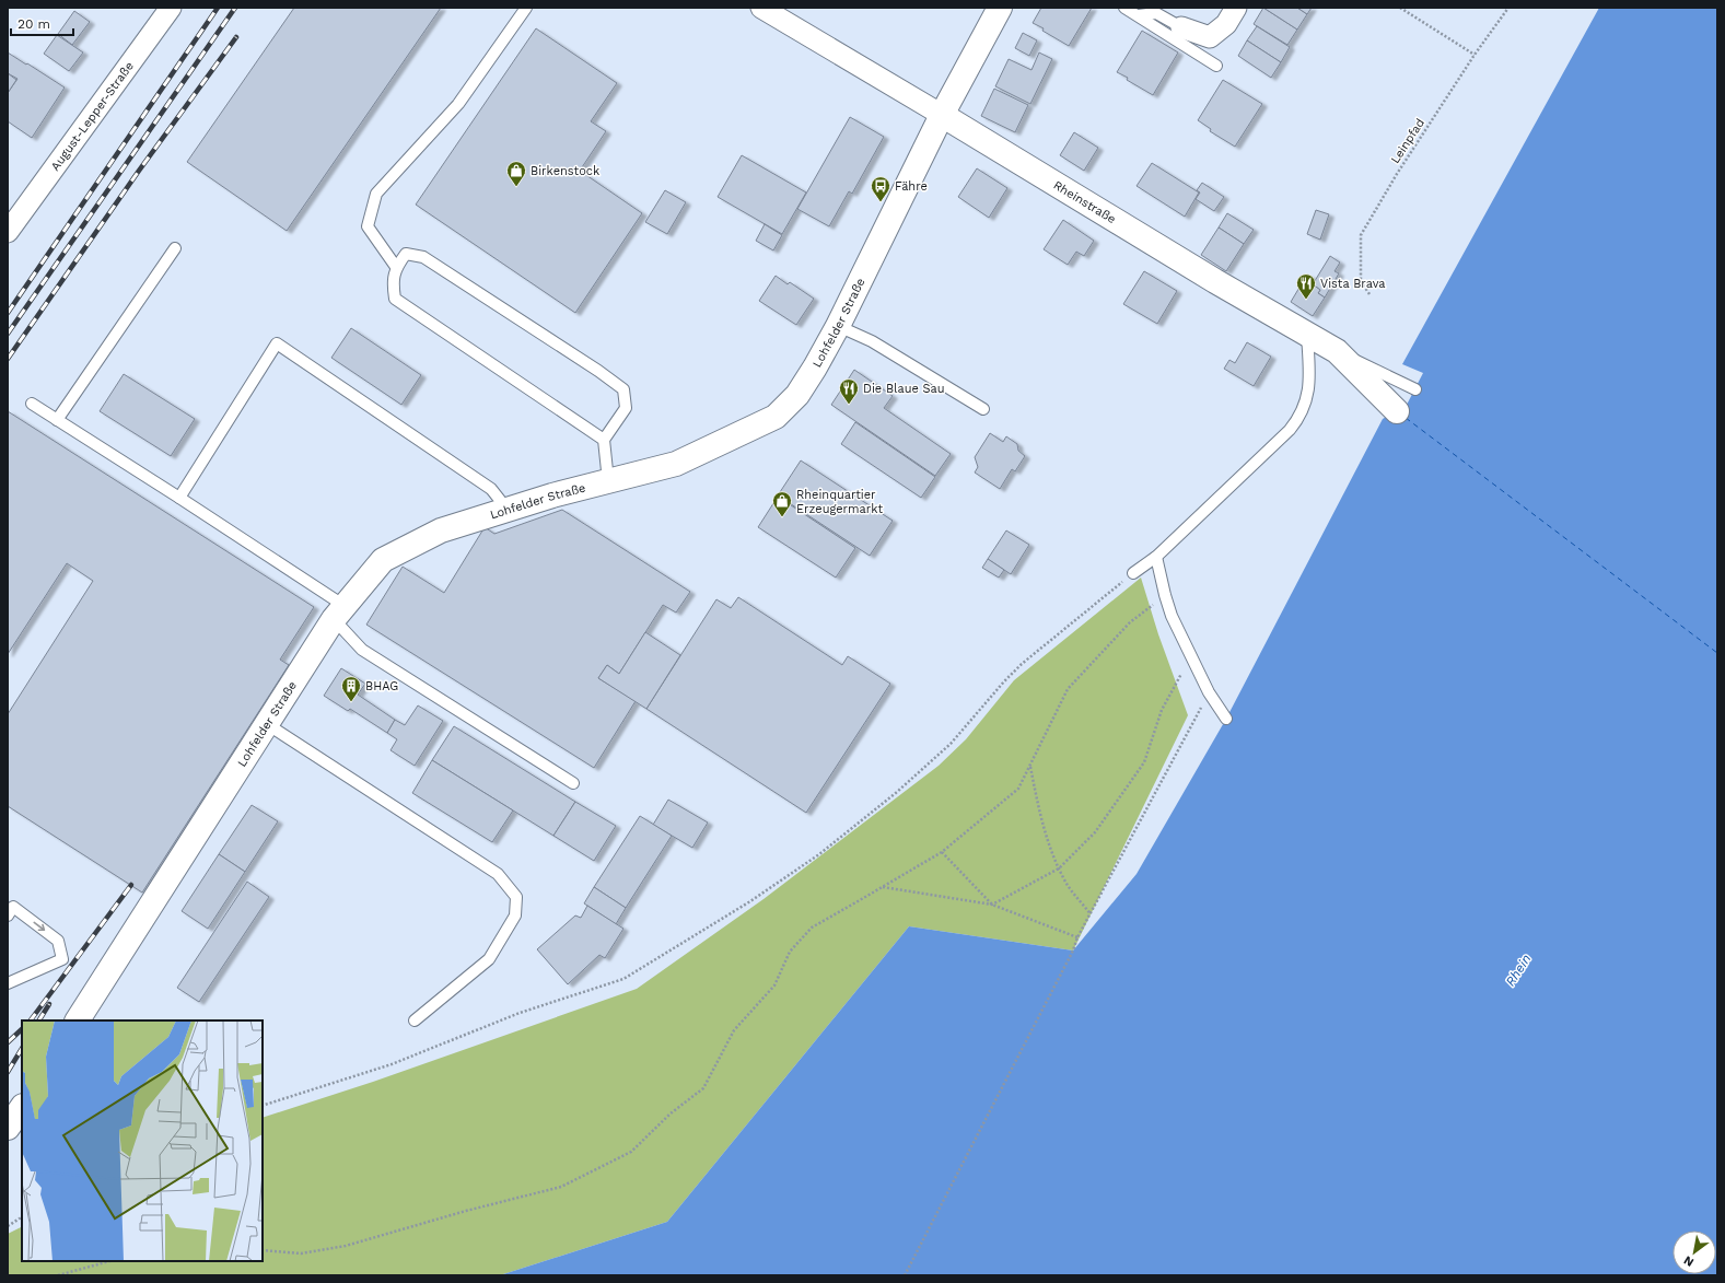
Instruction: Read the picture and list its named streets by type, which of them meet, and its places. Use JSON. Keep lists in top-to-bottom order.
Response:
{
  "streets": {
    "street": ["August-Lepper-Straße", "Rheinstraße", "Lohfelder Straße"],
    "path": ["Leinpfad"]
  },
  "crossings": [
    ["Rheinstraße", "Lohfelder Straße"]
  ],
  "water": ["Rhein"],
  "places": {
    "shop": ["Birkenstock", "Rheinquartier Erzeugermarkt"],
    "bus stop": ["Fähre"],
    "restaurant": ["Vista Brava", "Die Blaue Sau"],
    "building": ["BHAG"]
  },
  "scale_bar": "20 m",
  "north": "bottom left"
}
